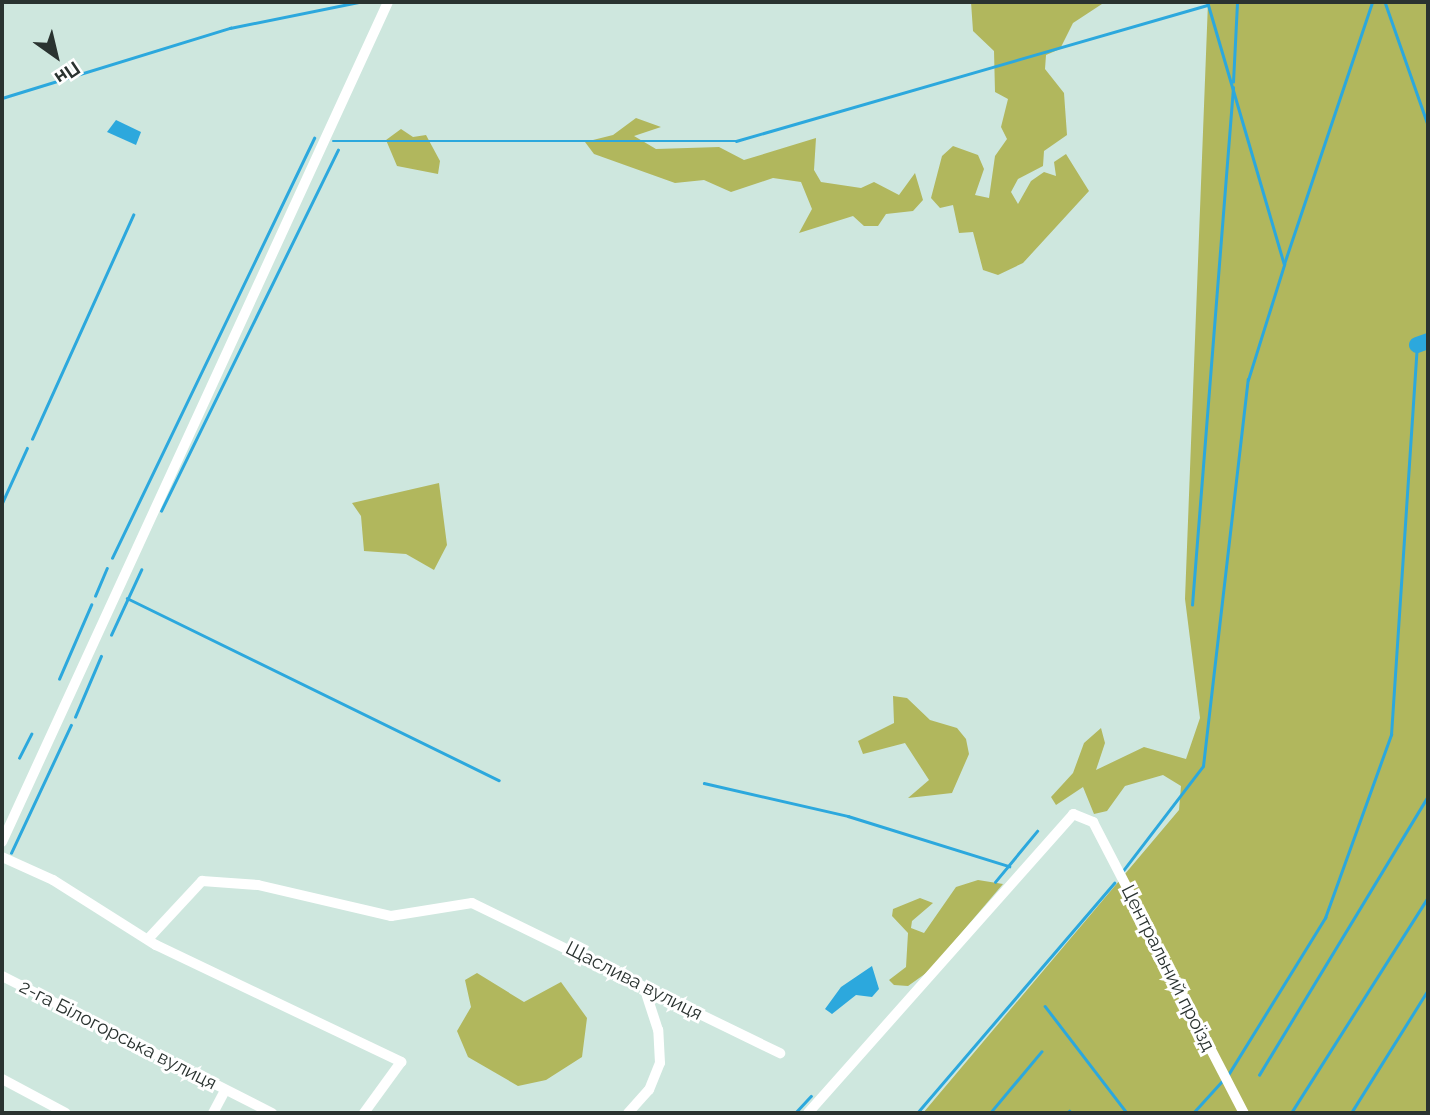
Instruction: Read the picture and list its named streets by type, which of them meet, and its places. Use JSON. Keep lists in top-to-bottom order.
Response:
{
  "streets": {
    "street": ["Центральний проїзд", "Щаслива вулиця", "2-га Білогорська вулиця"]
  },
  "north": "bottom right"
}
